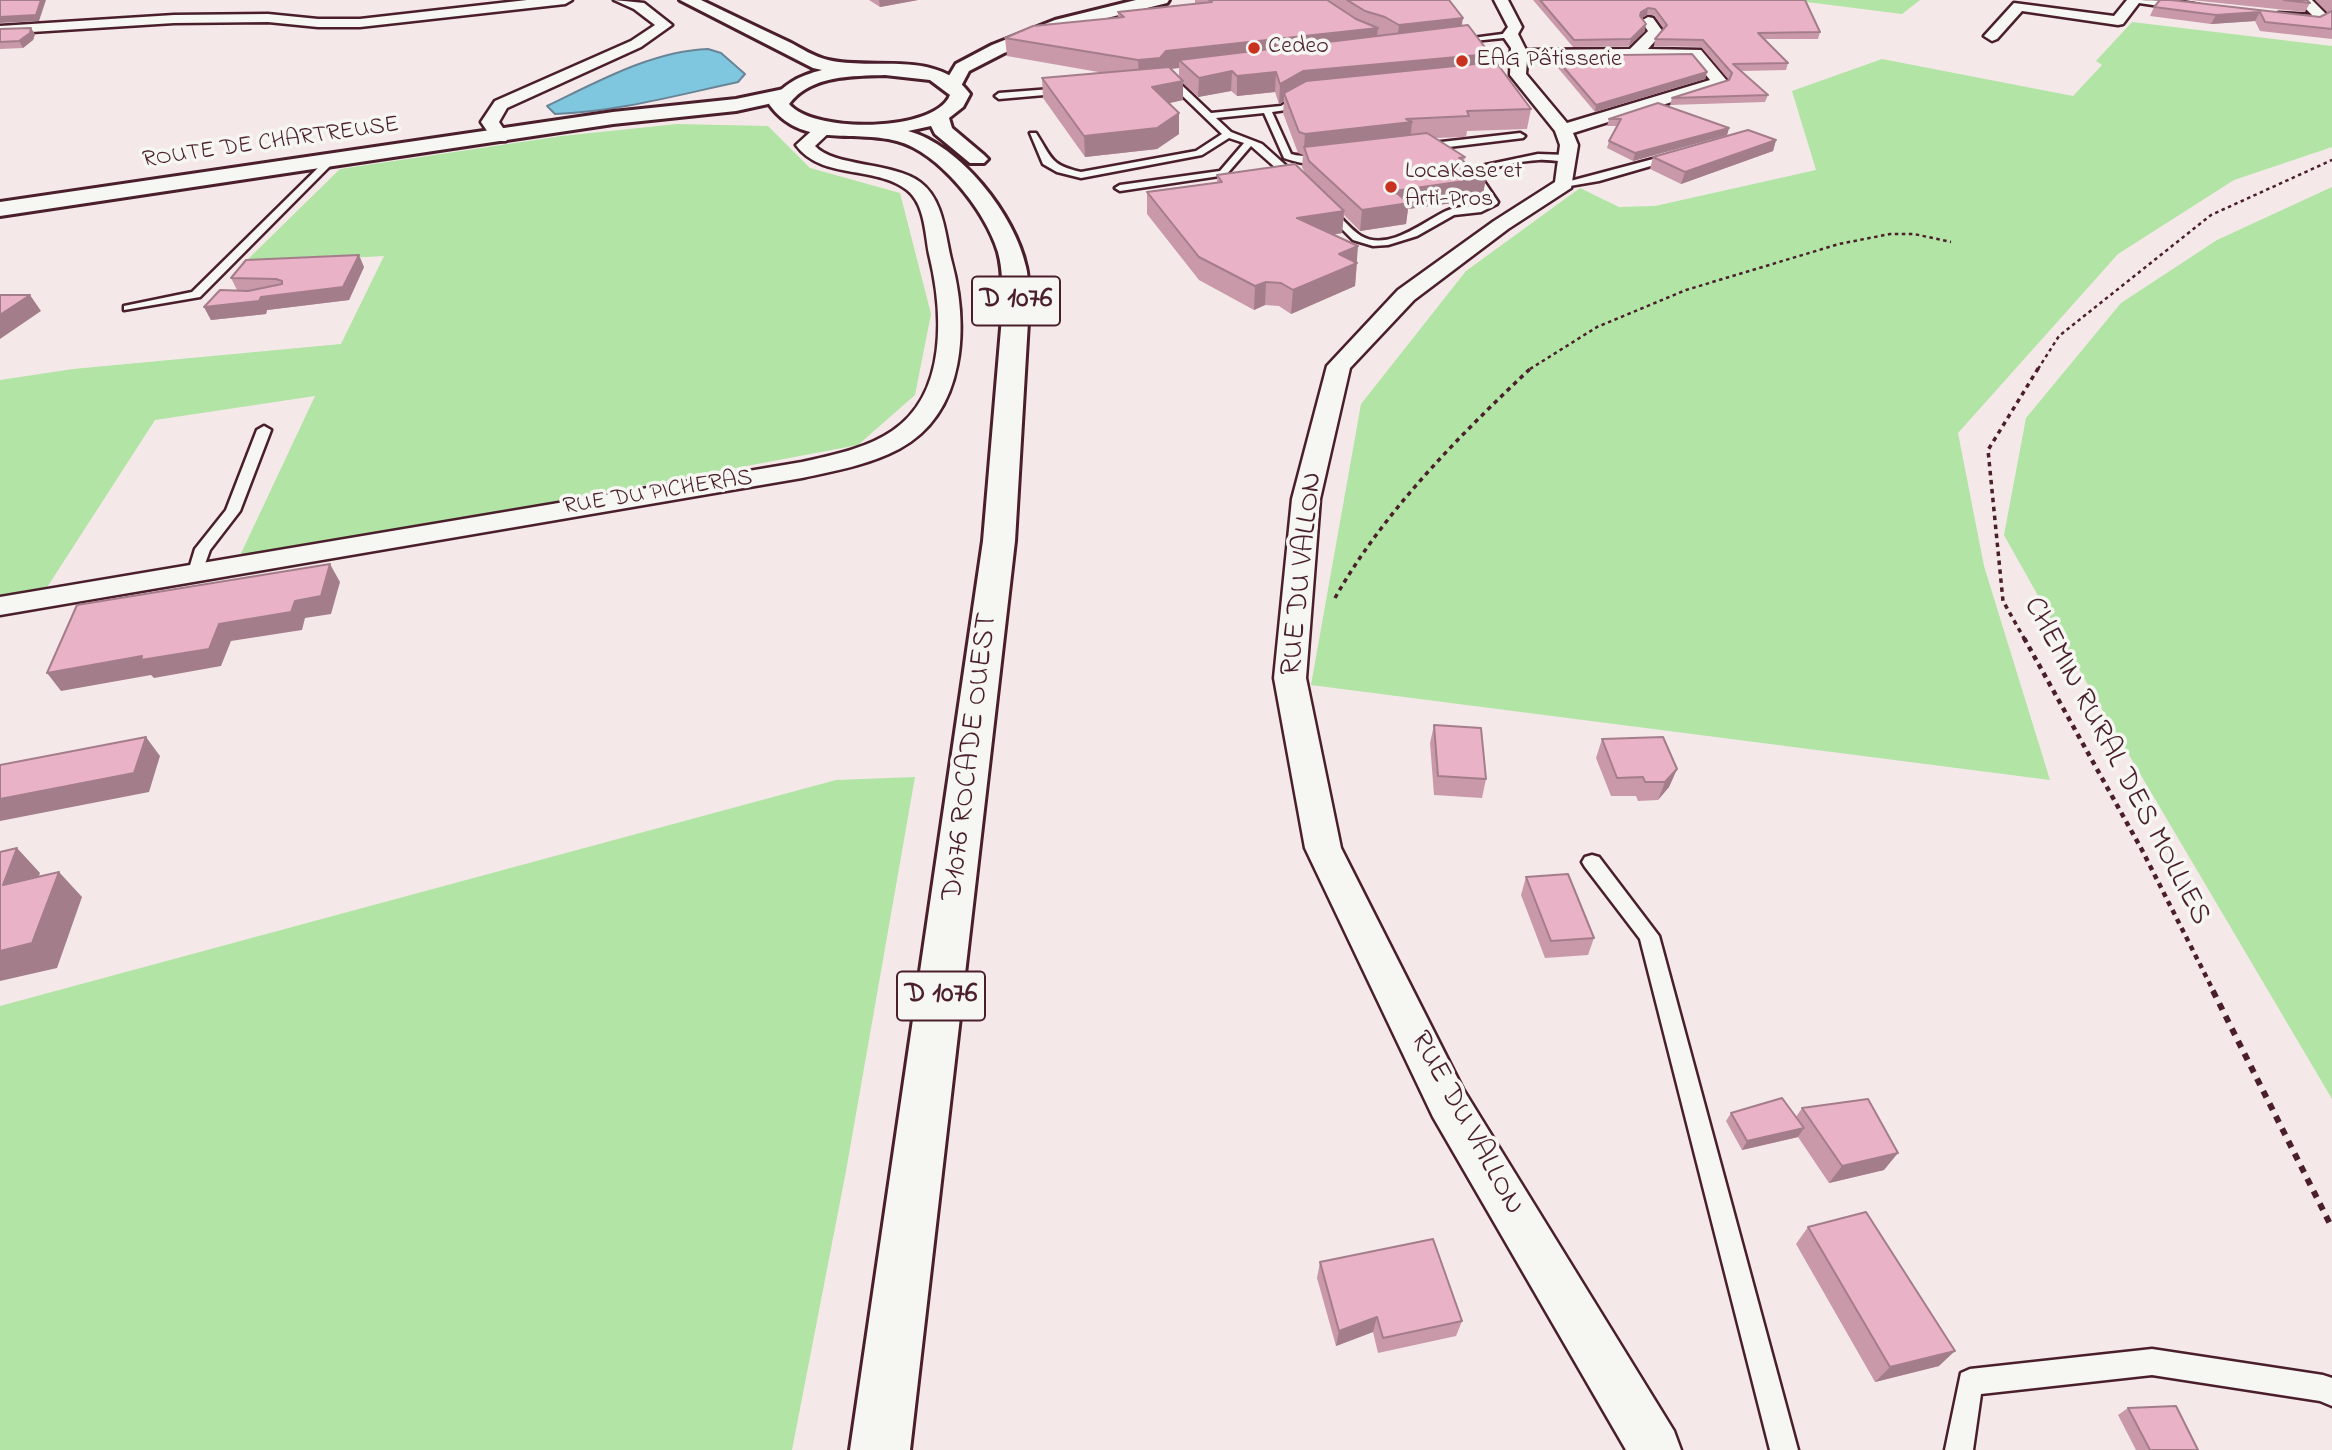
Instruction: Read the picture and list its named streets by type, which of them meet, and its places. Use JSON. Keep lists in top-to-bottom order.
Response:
{
  "streets": {
    "main road": ["ROUTE DE CHARTREUSE", "D 1076", "D1076 ROCADE OUEST"],
    "street": ["RUE DU PICHERAS", "RUE DU VALLON"],
    "path": ["CHEMIN RURAL DES MOLLIES"]
  },
  "crossings": [
    ["ROUTE DE CHARTREUSE", "RUE DU PICHERAS"],
    ["ROUTE DE CHARTREUSE", "D1076 ROCADE OUEST"],
    ["D 1076", "D1076 ROCADE OUEST"]
  ],
  "places": ["Cedeo", "EAG Pâtisserie", "LocaKase et Arti-Pros"]
}
